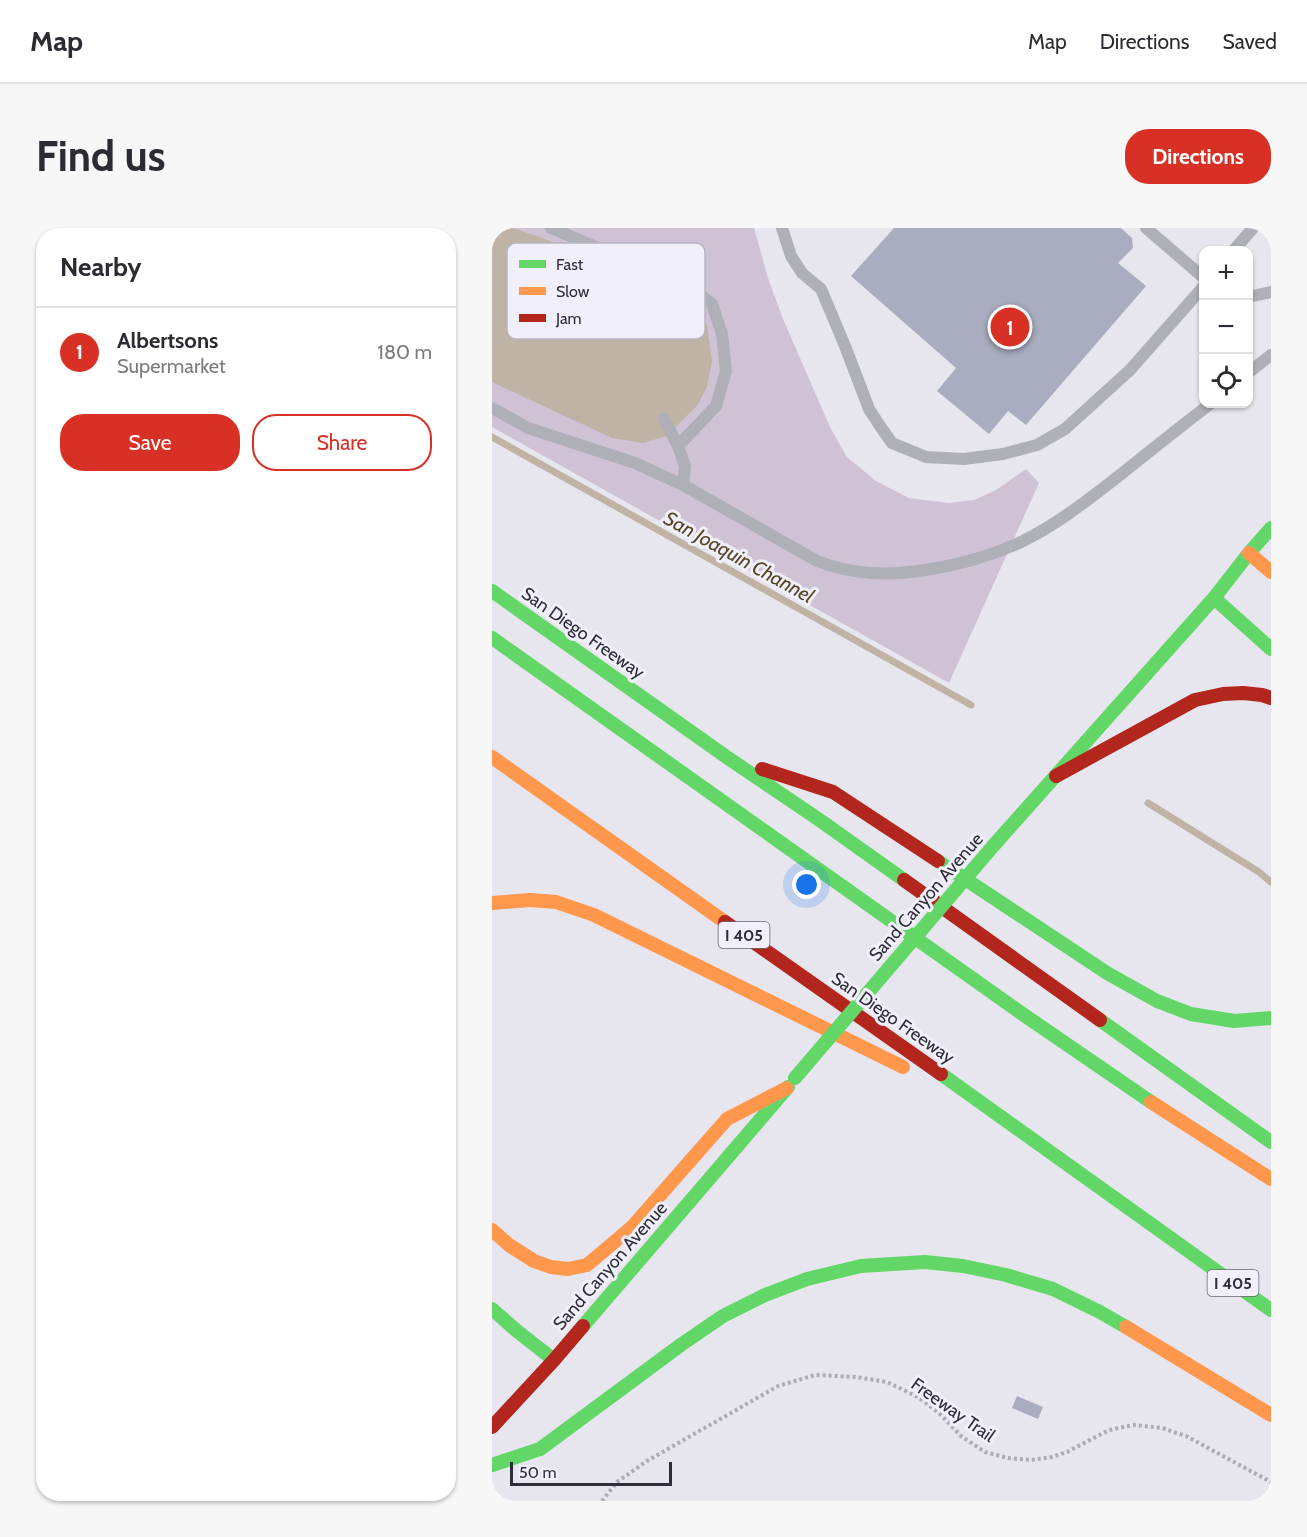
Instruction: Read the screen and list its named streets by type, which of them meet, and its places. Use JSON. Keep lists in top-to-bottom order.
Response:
{
  "streets": {
    "main road": ["San Diego Freeway", "Sand Canyon Avenue", "I 405"],
    "path": ["Freeway Trail"]
  },
  "water": ["San Joaquin Channel"],
  "legend": ["Fast", "Slow", "Jam"],
  "scale_bar": "50 m",
  "page": {
    "header": "Map",
    "nav": ["Map", "Directions", "Saved"],
    "buttons": [
      "Directions",
      ["Save", "Share"]
    ],
    "title": "Find us",
    "heading": "Nearby",
    "map_buttons": ["+", "−"],
    "pins": "1",
    "list": [
      {
        "mark": "1",
        "name": "Albertsons",
        "note": "Supermarket",
        "value": "180 m"
      }
    ],
    "scale": "50 m"
  }
}
